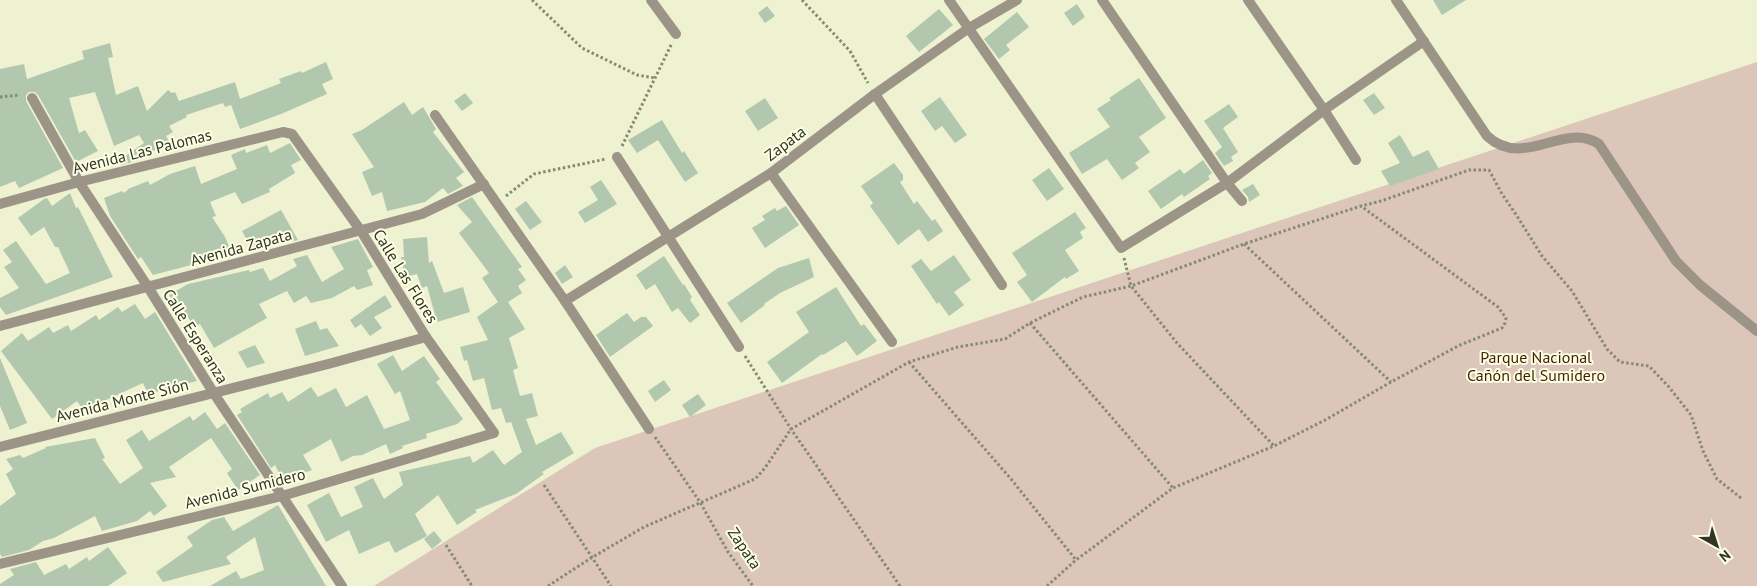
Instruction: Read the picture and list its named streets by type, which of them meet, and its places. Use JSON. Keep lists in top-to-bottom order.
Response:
{
  "streets": {
    "street": [
      "Zapata",
      "Avenida Las Palomas",
      "Avenida Zapata",
      "Calle Las Flores",
      "Calle Esperanza",
      "Avenida Monte Sión",
      "Avenida Sumidero"
    ]
  },
  "crossings": [
    ["Avenida Las Palomas", "Calle Las Flores"],
    ["Avenida Las Palomas", "Calle Esperanza"],
    ["Avenida Zapata", "Calle Las Flores"],
    ["Avenida Zapata", "Calle Esperanza"],
    ["Calle Las Flores", "Avenida Monte Sión"],
    ["Calle Las Flores", "Avenida Sumidero"],
    ["Calle Esperanza", "Avenida Monte Sión"],
    ["Calle Esperanza", "Avenida Sumidero"]
  ],
  "parks": ["Parque Nacional Cañón del Sumidero"],
  "north": "bottom right"
}
